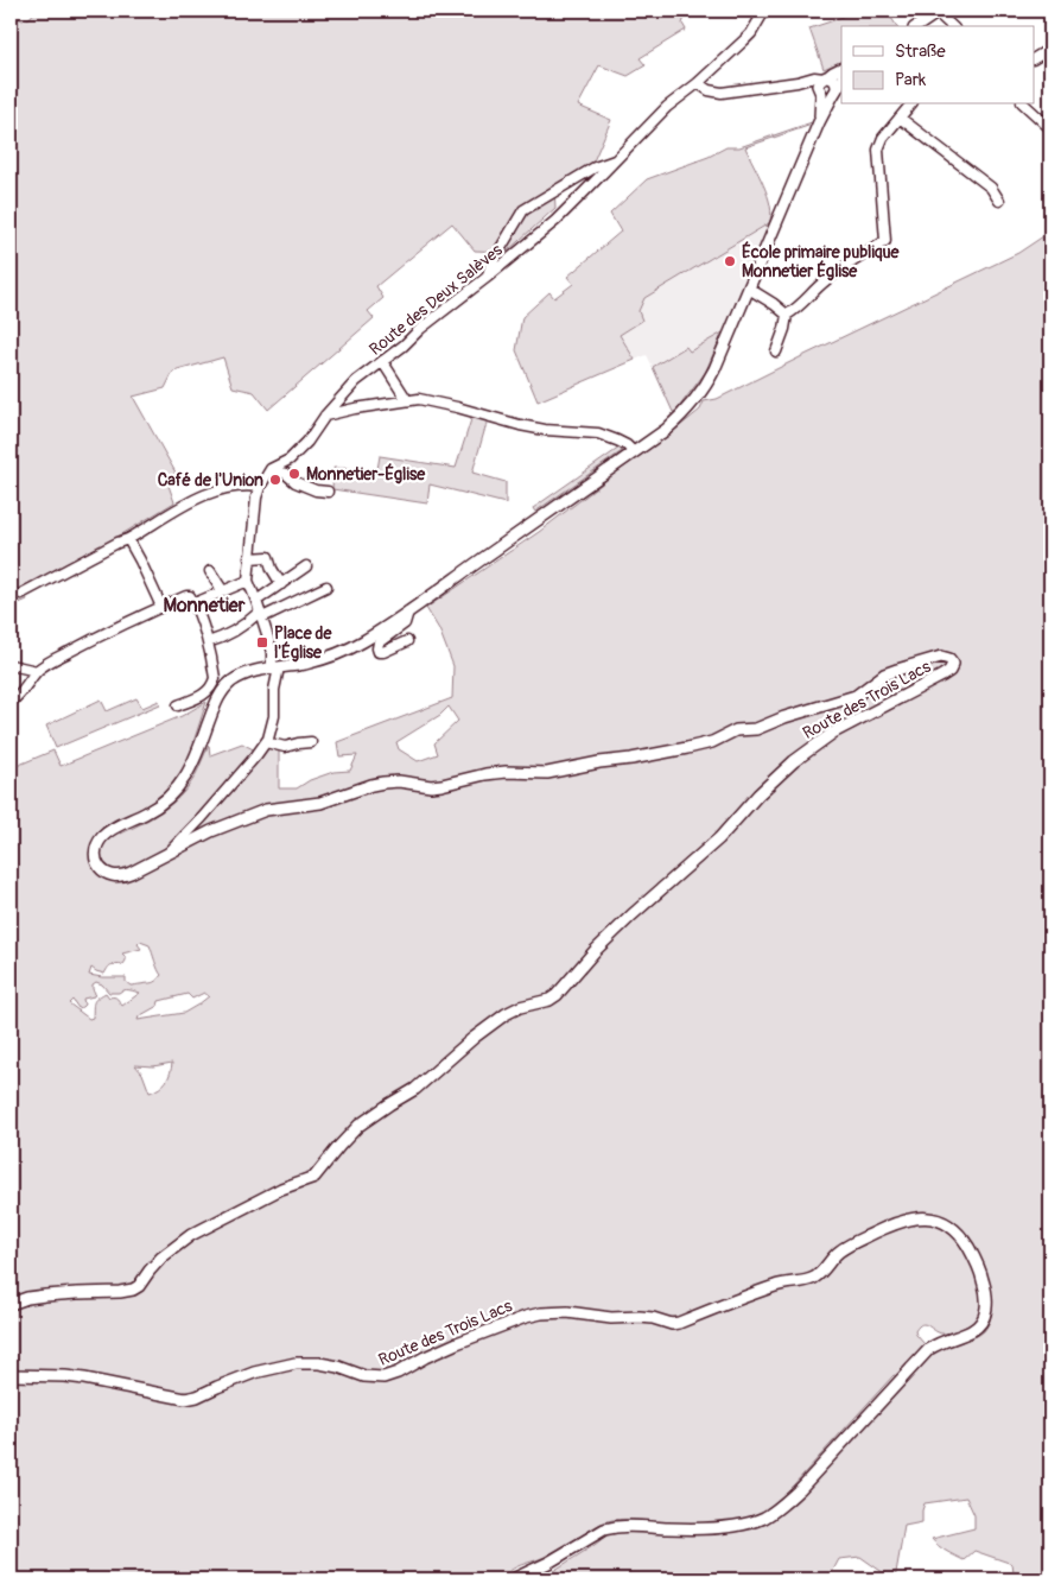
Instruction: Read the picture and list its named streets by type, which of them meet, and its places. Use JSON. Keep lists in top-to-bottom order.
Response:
{
  "streets": {
    "street": ["Route des Deux Salèves", "Route des Trois Lacs"]
  },
  "crossings": [
    ["Route des Deux Salèves", "Route des Trois Lacs"]
  ],
  "districts": ["Monnetier"],
  "places": {
    "other": ["École primaire publique Monnetier Église", "Monnetier-Église", "Café de l'Union"],
    "transit": ["Place de l'Église"]
  },
  "legend": ["Straße", "Park"]
}
